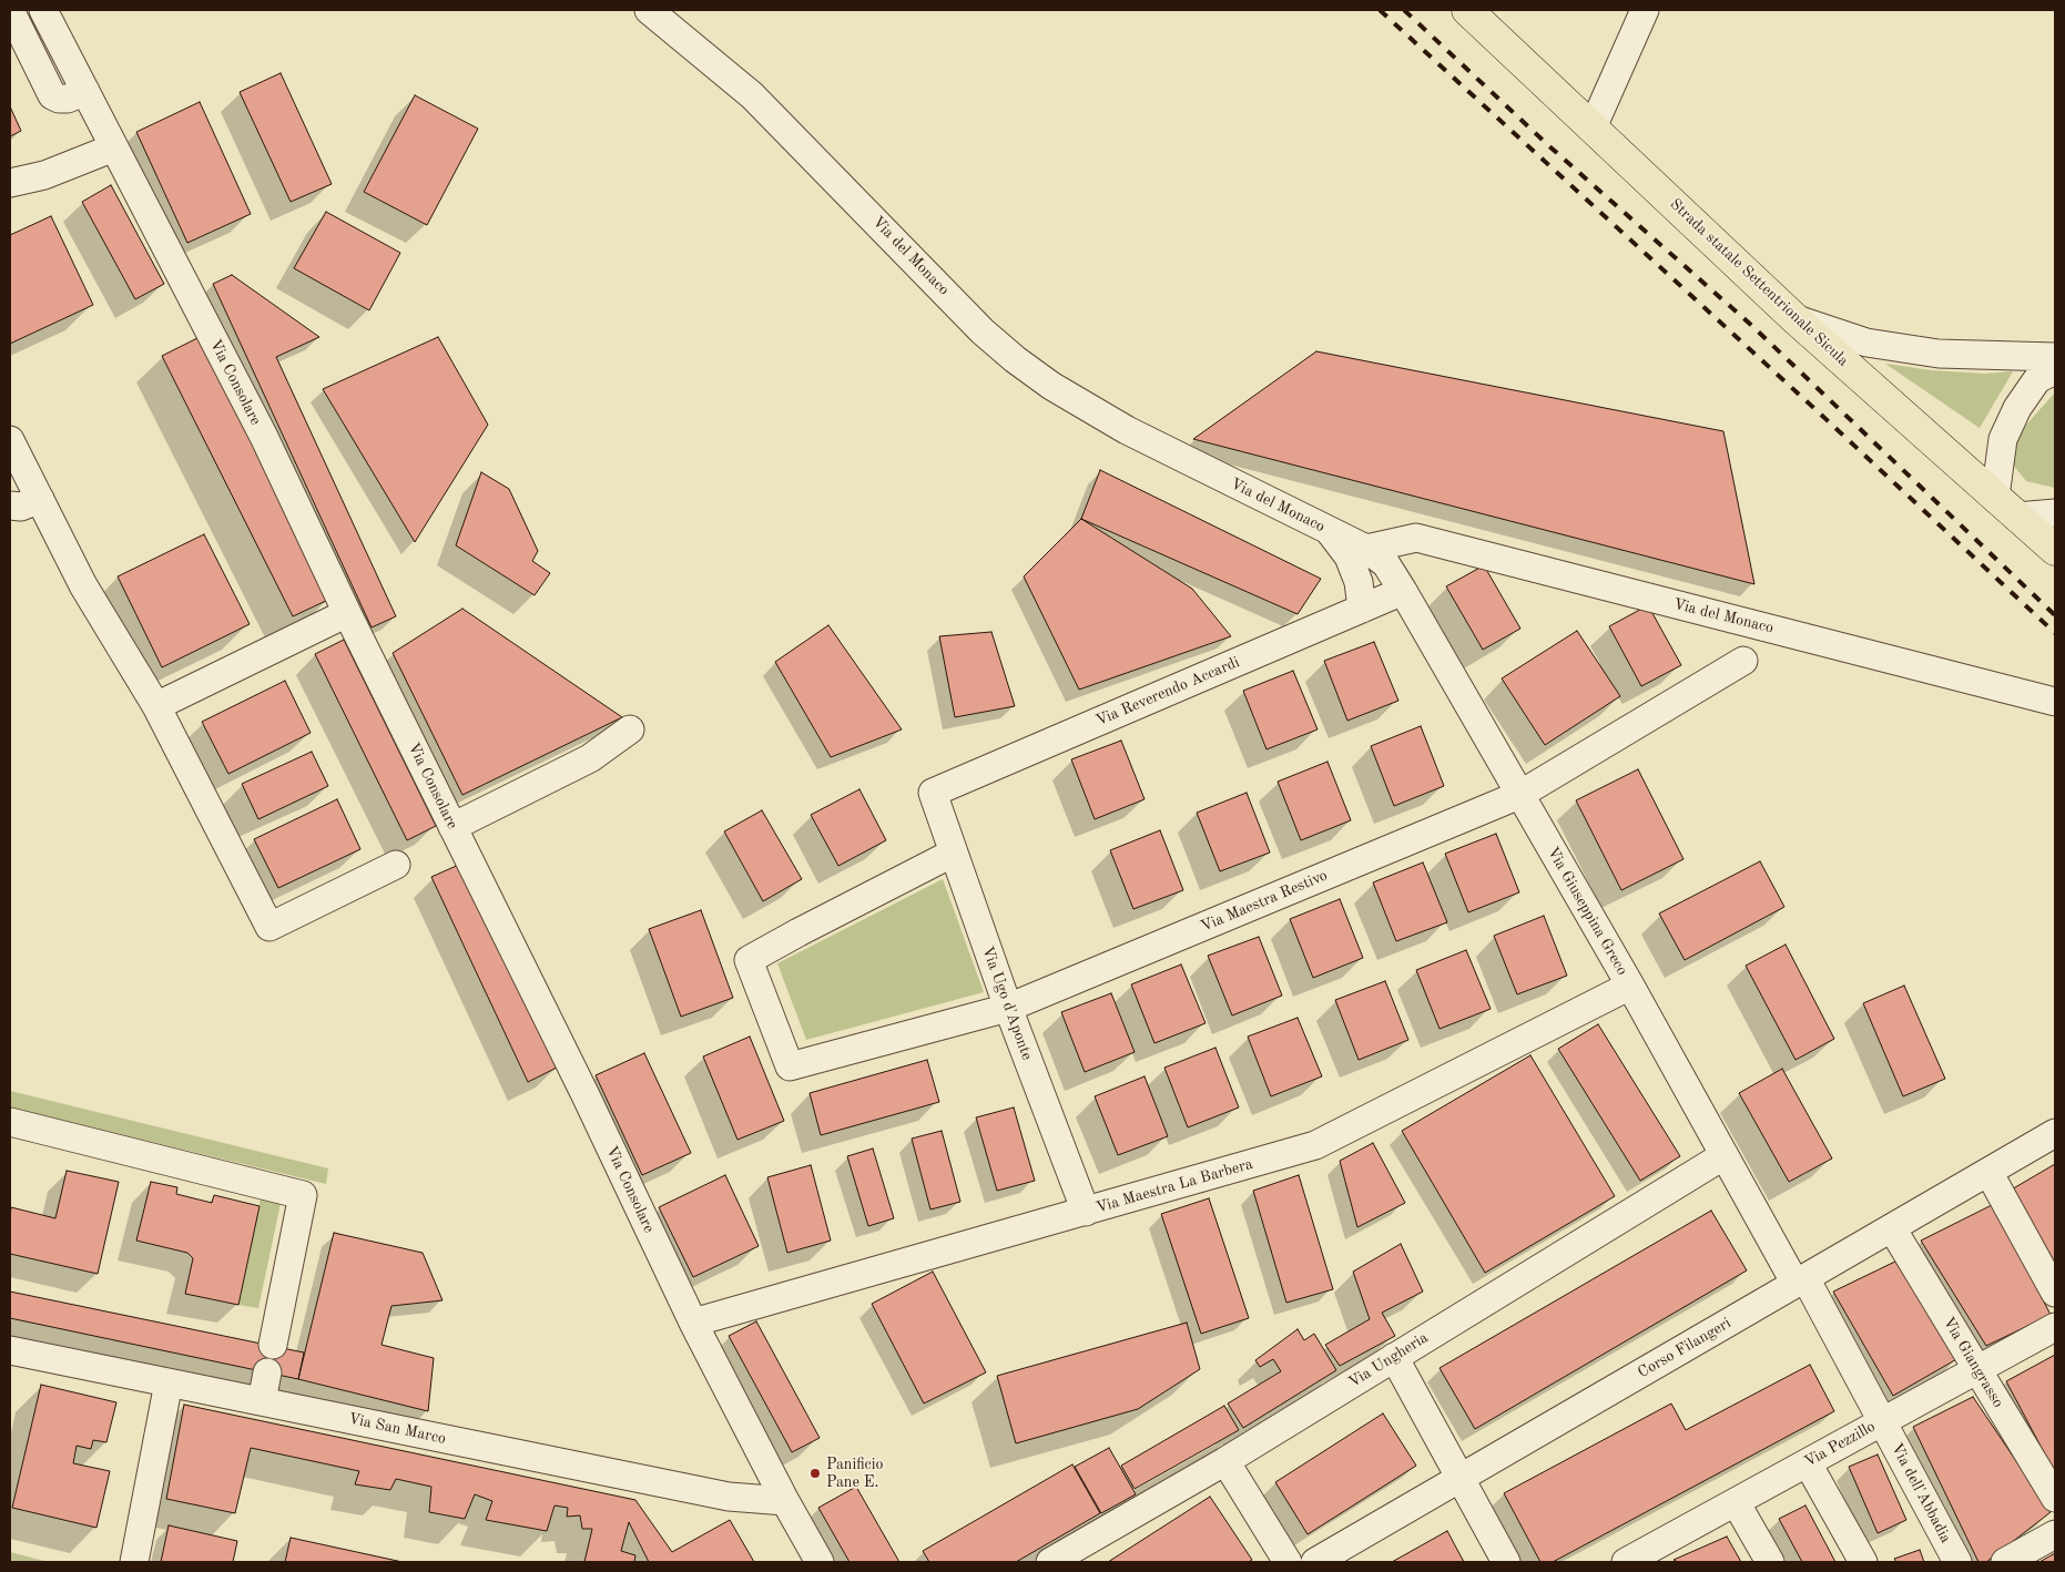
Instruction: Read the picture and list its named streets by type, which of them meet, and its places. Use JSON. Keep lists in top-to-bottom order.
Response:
{
  "streets": {
    "main road": ["Strada statale Settentrionale Sicula"],
    "street": [
      "Via del Monaco",
      "Via Consolare",
      "Via Reverendo Accardi",
      "Via Maestra Restivo",
      "Via Giuseppina Greco",
      "Via Ugo d'Aponte",
      "Via Maestra La Barbera",
      "Corso Filangeri",
      "Via Ungheria",
      "Via Giangrasso",
      "Via San Marco",
      "Via Pezzillo",
      "Via dell'Abbadia"
    ]
  },
  "crossings": [
    ["Via del Monaco", "Via Giuseppina Greco"],
    ["Via Consolare", "Via Maestra La Barbera"],
    ["Via Consolare", "Via San Marco"],
    ["Via Reverendo Accardi", "Via Giuseppina Greco"],
    ["Via Reverendo Accardi", "Via Ugo d'Aponte"],
    ["Via Maestra Restivo", "Via Giuseppina Greco"],
    ["Via Maestra Restivo", "Via Ugo d'Aponte"],
    ["Via Giuseppina Greco", "Via Maestra La Barbera"],
    ["Via Giuseppina Greco", "Corso Filangeri"],
    ["Via Giuseppina Greco", "Via Ungheria"],
    ["Via Giuseppina Greco", "Via dell'Abbadia"],
    ["Via Ugo d'Aponte", "Via Maestra La Barbera"],
    ["Corso Filangeri", "Via Giangrasso"],
    ["Corso Filangeri", "Via dell'Abbadia"],
    ["Via Giangrasso", "Via Pezzillo"],
    ["Via Pezzillo", "Via dell'Abbadia"]
  ],
  "places": ["Panificio Pane E."]
}
